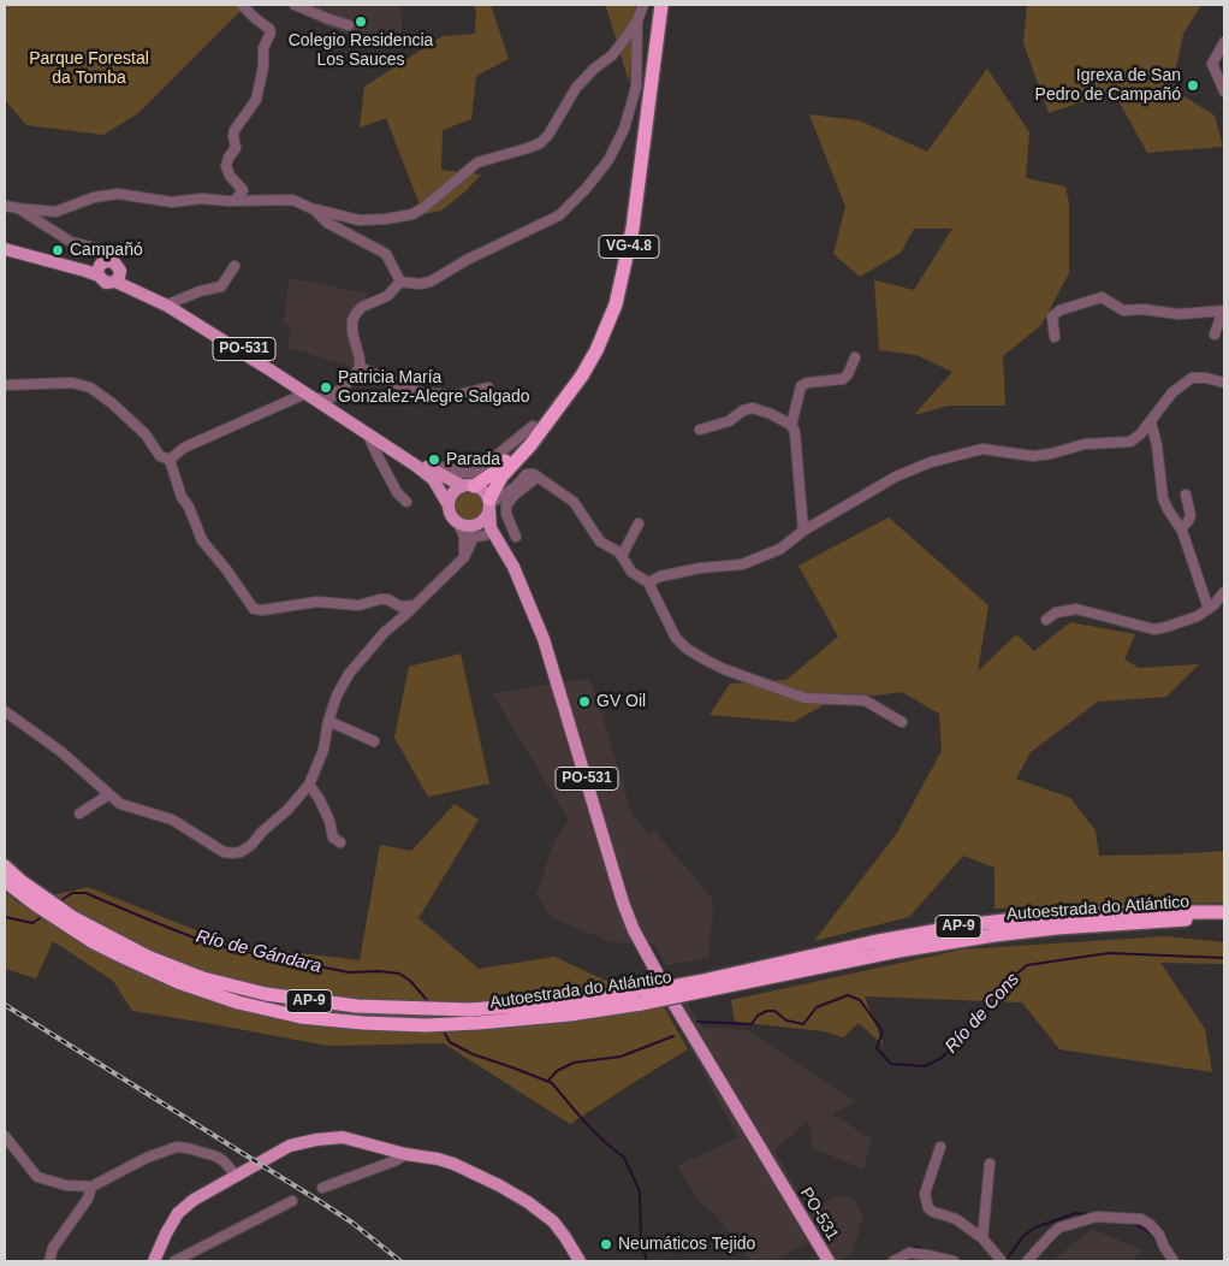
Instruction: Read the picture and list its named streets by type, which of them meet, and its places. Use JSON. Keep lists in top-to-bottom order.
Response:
{
  "streets": {
    "highway": ["VG-4.8", "Autoestrada do Atlántico", "AP-9"],
    "main road": ["PO-531"]
  },
  "crossings": [
    ["VG-4.8", "PO-531"]
  ],
  "water": ["Río de Gándara", "Río de Cons"],
  "parks": ["Parque Forestal da Tomba"],
  "places": [
    "Colegio Residencia Los Sauces",
    "Igrexa de San Pedro de Campañó",
    "Campañó",
    "Patricia María Gonzalez-Alegre Salgado",
    "Parada",
    "GV Oil",
    "Neumáticos Tejido"
  ]
}
